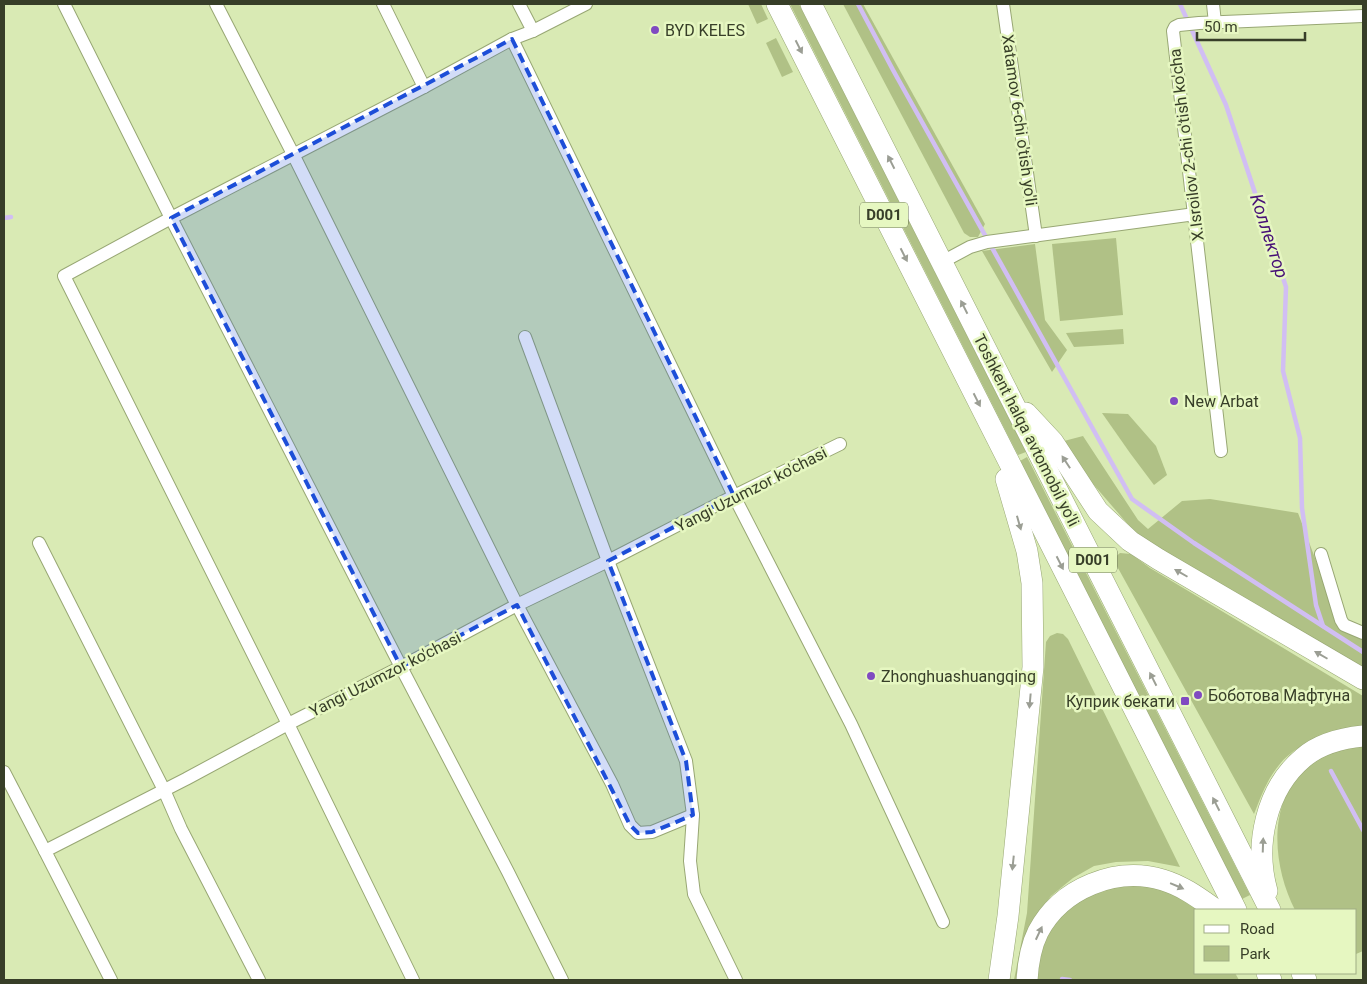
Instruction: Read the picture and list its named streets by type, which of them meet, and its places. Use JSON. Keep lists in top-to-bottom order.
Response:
{
  "streets": {
    "highway": ["D001", "Toshkent halqa avtomobil yo'li"],
    "street": ["Xatamov 6-chi o'tish yo'li", "X.Isroilov 2-chi o'tish ko'cha", "Yangi Uzumzor ko'chasi"]
  },
  "water": ["Коллектор"],
  "places": {
    "other": [
      "BYD KELES",
      "New Arbat",
      "Zhonghuashuangqing",
      "Боботова Мафтуна"
    ],
    "transit": ["Куприк бекати"]
  },
  "legend": ["Road", "Park"],
  "scale_bar": "50 m"
}
